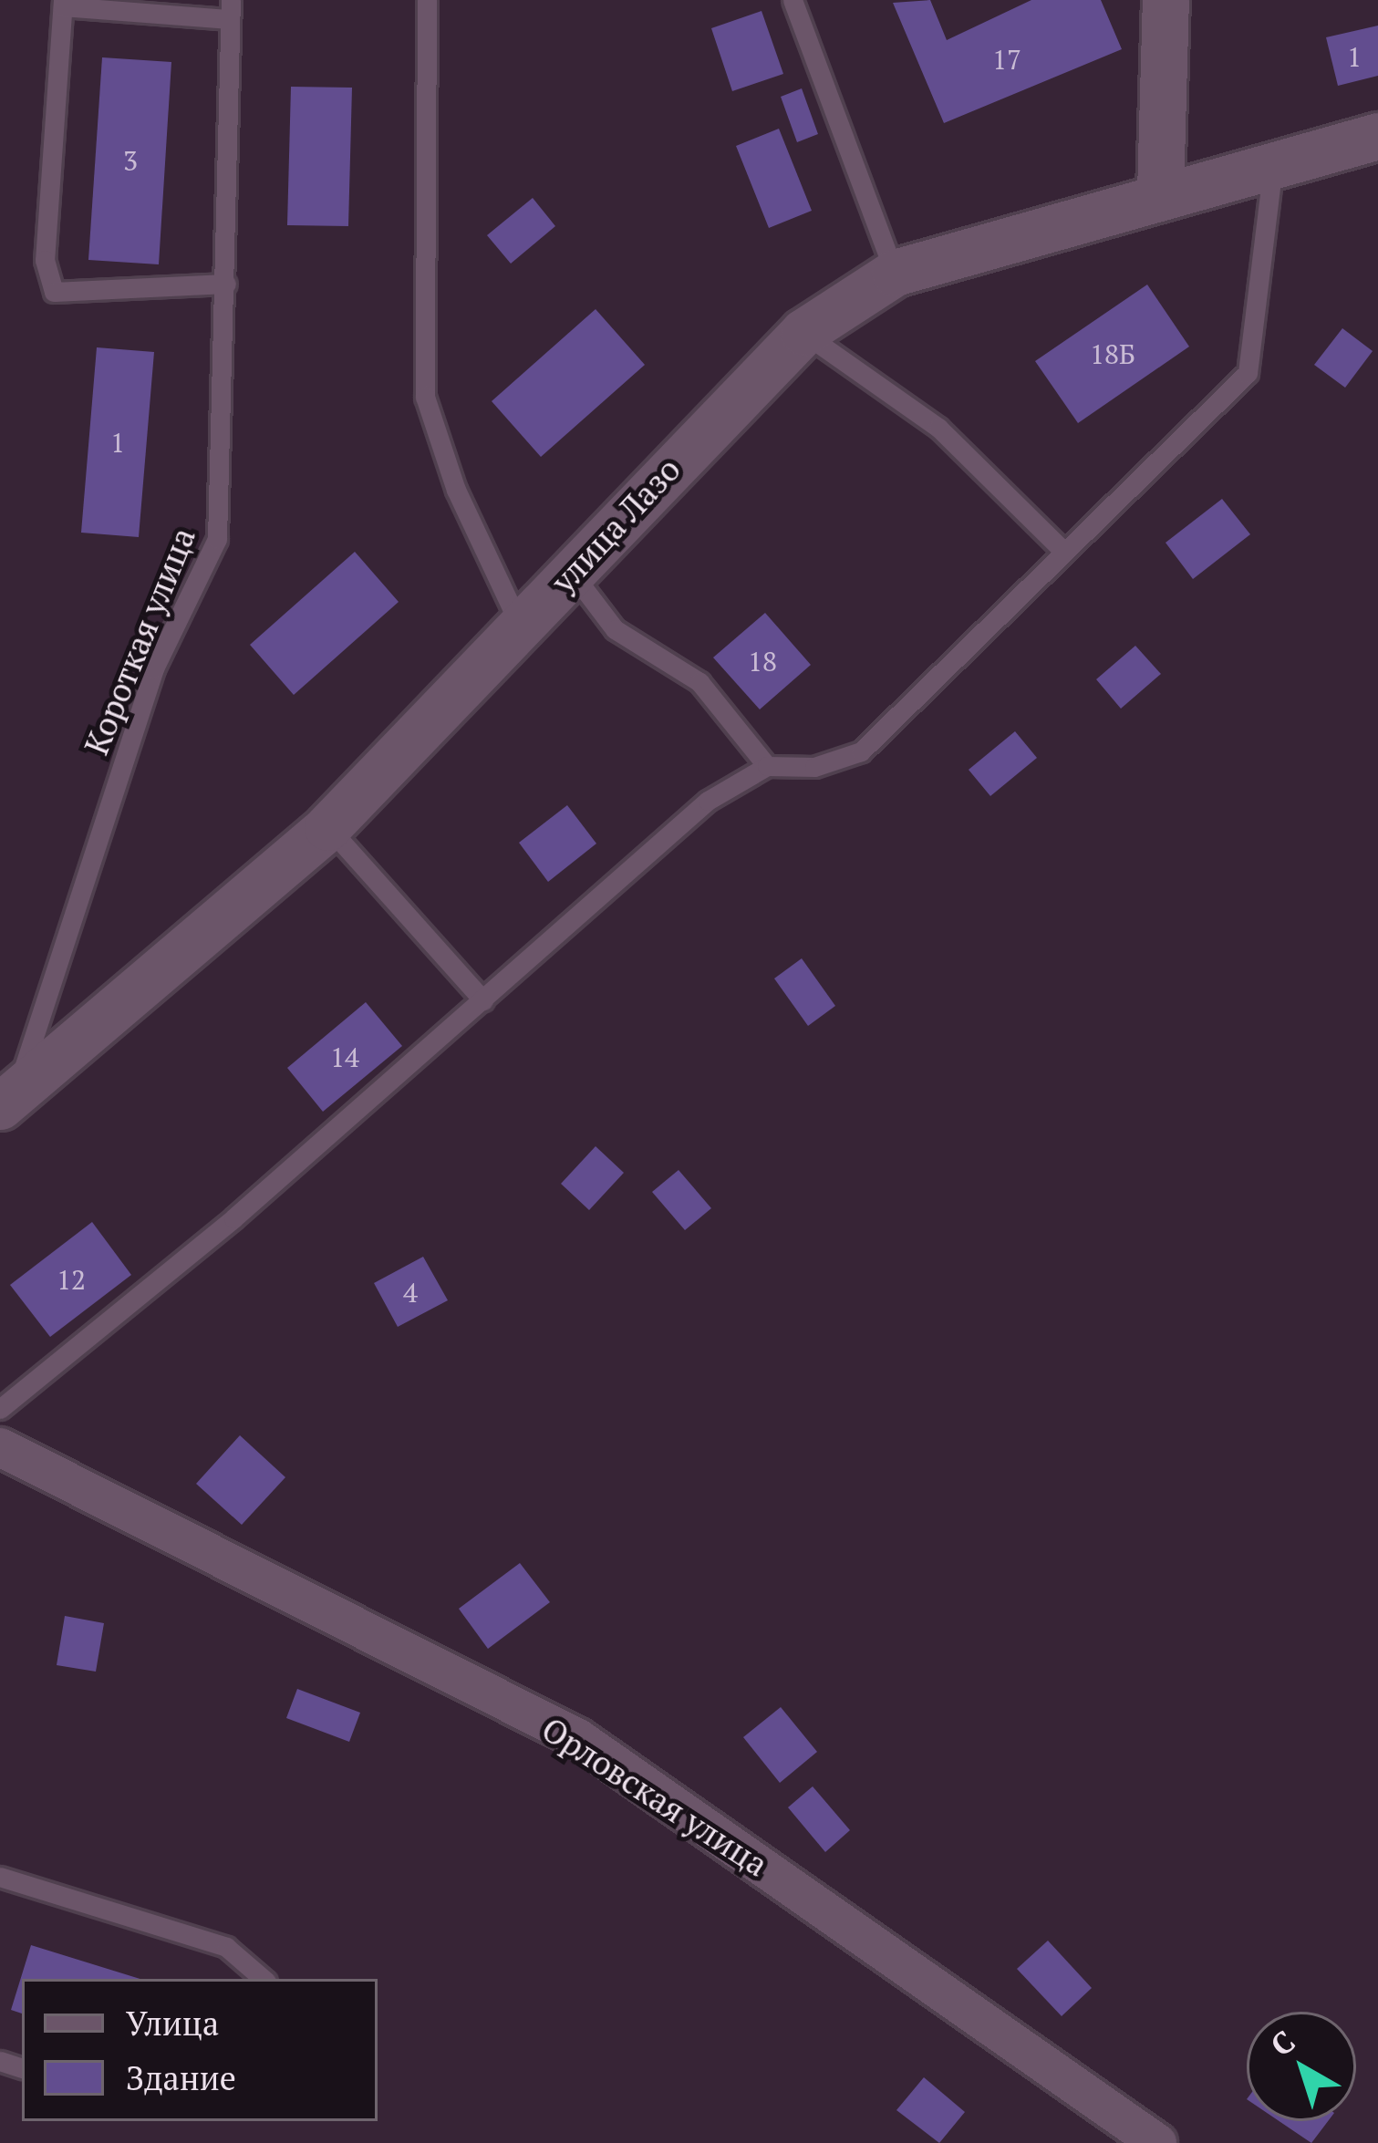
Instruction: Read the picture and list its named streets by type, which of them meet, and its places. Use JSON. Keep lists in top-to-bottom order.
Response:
{
  "streets": {
    "street": ["улица Лазо", "Орловская улица"],
    "lane": ["Короткая улица"]
  },
  "crossings": [
    ["улица Лазо", "Короткая улица"]
  ],
  "house_numbers": [
    "1",
    "17",
    "3",
    "18Б",
    "1",
    "18",
    "14",
    "12",
    "4"
  ],
  "legend": ["Улица", "Здание"],
  "north": "top left"
}
